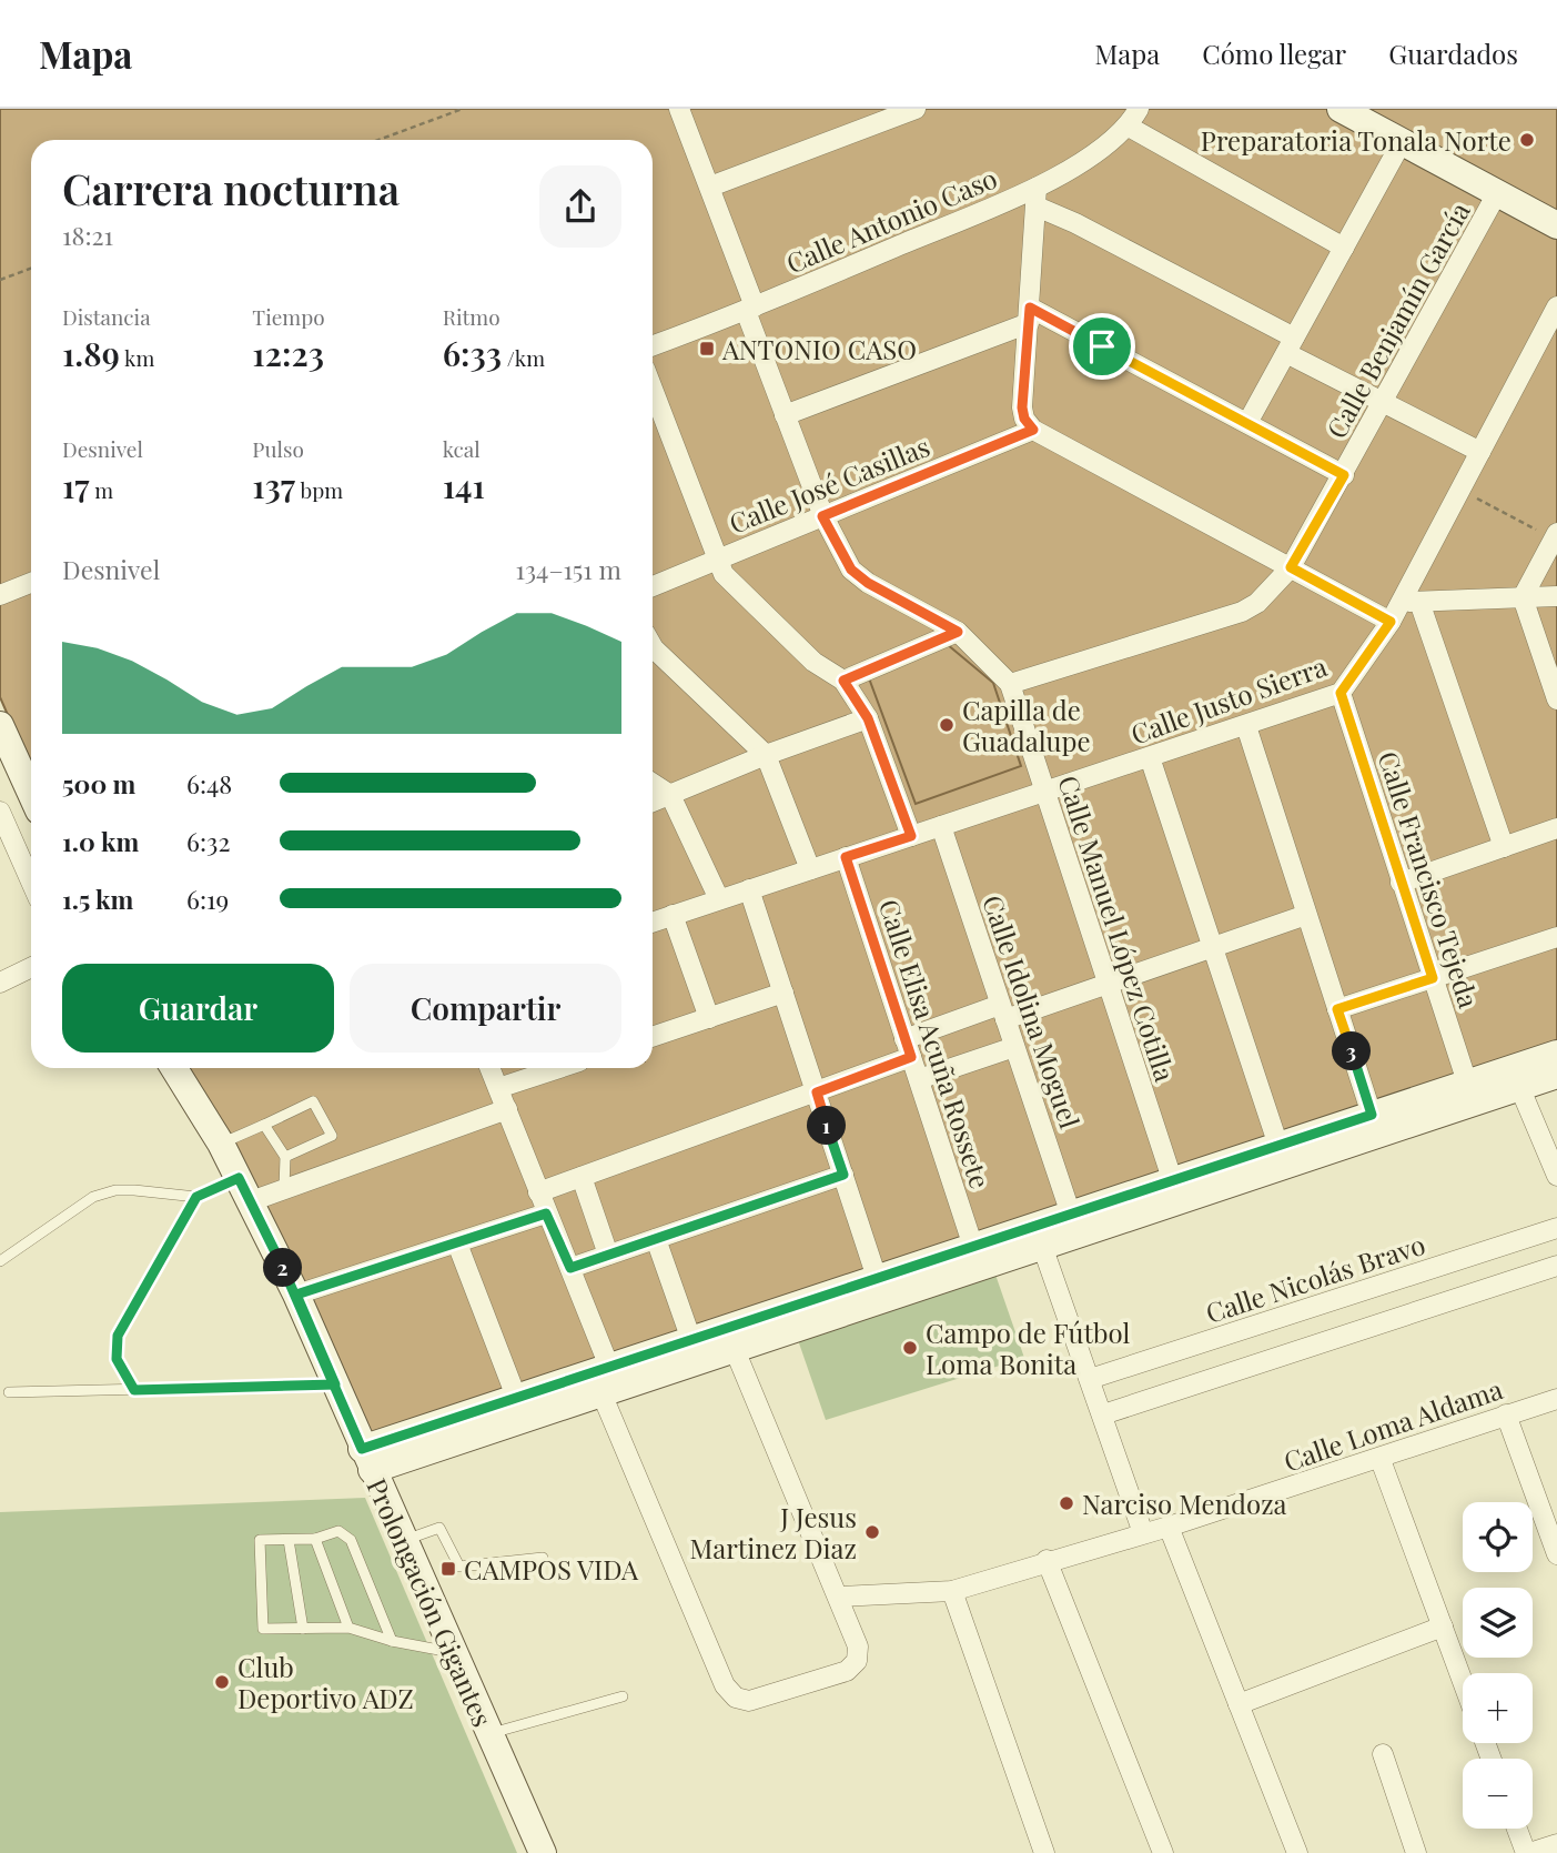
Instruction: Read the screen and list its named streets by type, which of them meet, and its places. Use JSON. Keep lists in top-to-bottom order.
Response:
{
  "streets": {
    "street": [
      "Calle Antonio Caso",
      "Calle Benjamín García",
      "Calle José Casillas",
      "Calle Justo Sierra",
      "Calle Francisco Tejeda",
      "Calle Manuel López Cotilla",
      "Calle Idolina Moguel",
      "Calle Elisa Acuña Rossete",
      "Calle Nicolás Bravo",
      "Calle Loma Aldama",
      "Prolongación Gigantes"
    ]
  },
  "crossings": [
    ["Calle Antonio Caso", "Calle Manuel López Cotilla"],
    ["Calle Benjamín García", "Calle Manuel López Cotilla"],
    ["Calle José Casillas", "Calle Manuel López Cotilla"],
    ["Calle Justo Sierra", "Calle Francisco Tejeda"],
    ["Calle Justo Sierra", "Calle Manuel López Cotilla"],
    ["Calle Justo Sierra", "Calle Idolina Moguel"],
    ["Calle Justo Sierra", "Calle Elisa Acuña Rossete"]
  ],
  "places": {
    "other": [
      "Preparatoria Tonala Norte",
      "Capilla de Guadalupe",
      "Campo de Fútbol Loma Bonita",
      "Narciso Mendoza",
      "J Jesus Martinez Diaz",
      "Club Deportivo ADZ"
    ],
    "transit": ["ANTONIO CASO", "CAMPOS VIDA"]
  },
  "page": {
    "header": "Mapa",
    "nav": ["Mapa", "Cómo llegar", "Guardados"],
    "heading": ["Carrera nocturna", "18:21"],
    "stats": [
      ["Distancia", "1.89 km"],
      ["Tiempo", "12:23"],
      ["Ritmo", "6:33 /km"],
      ["Desnivel", "17 m"],
      ["Pulso", "137 bpm"],
      ["kcal", "141"]
    ],
    "chart": ["Desnivel", "134–151 m"],
    "list": [
      {
        "name": "500 m",
        "note": "6:48"
      },
      {
        "name": "1.0 km",
        "note": "6:32"
      },
      {
        "name": "1.5 km",
        "note": "6:19"
      }
    ],
    "buttons": ["Guardar", "Compartir"],
    "pins": ["3", "1", "2"],
    "map_buttons": ["+", "−"]
  }
}
